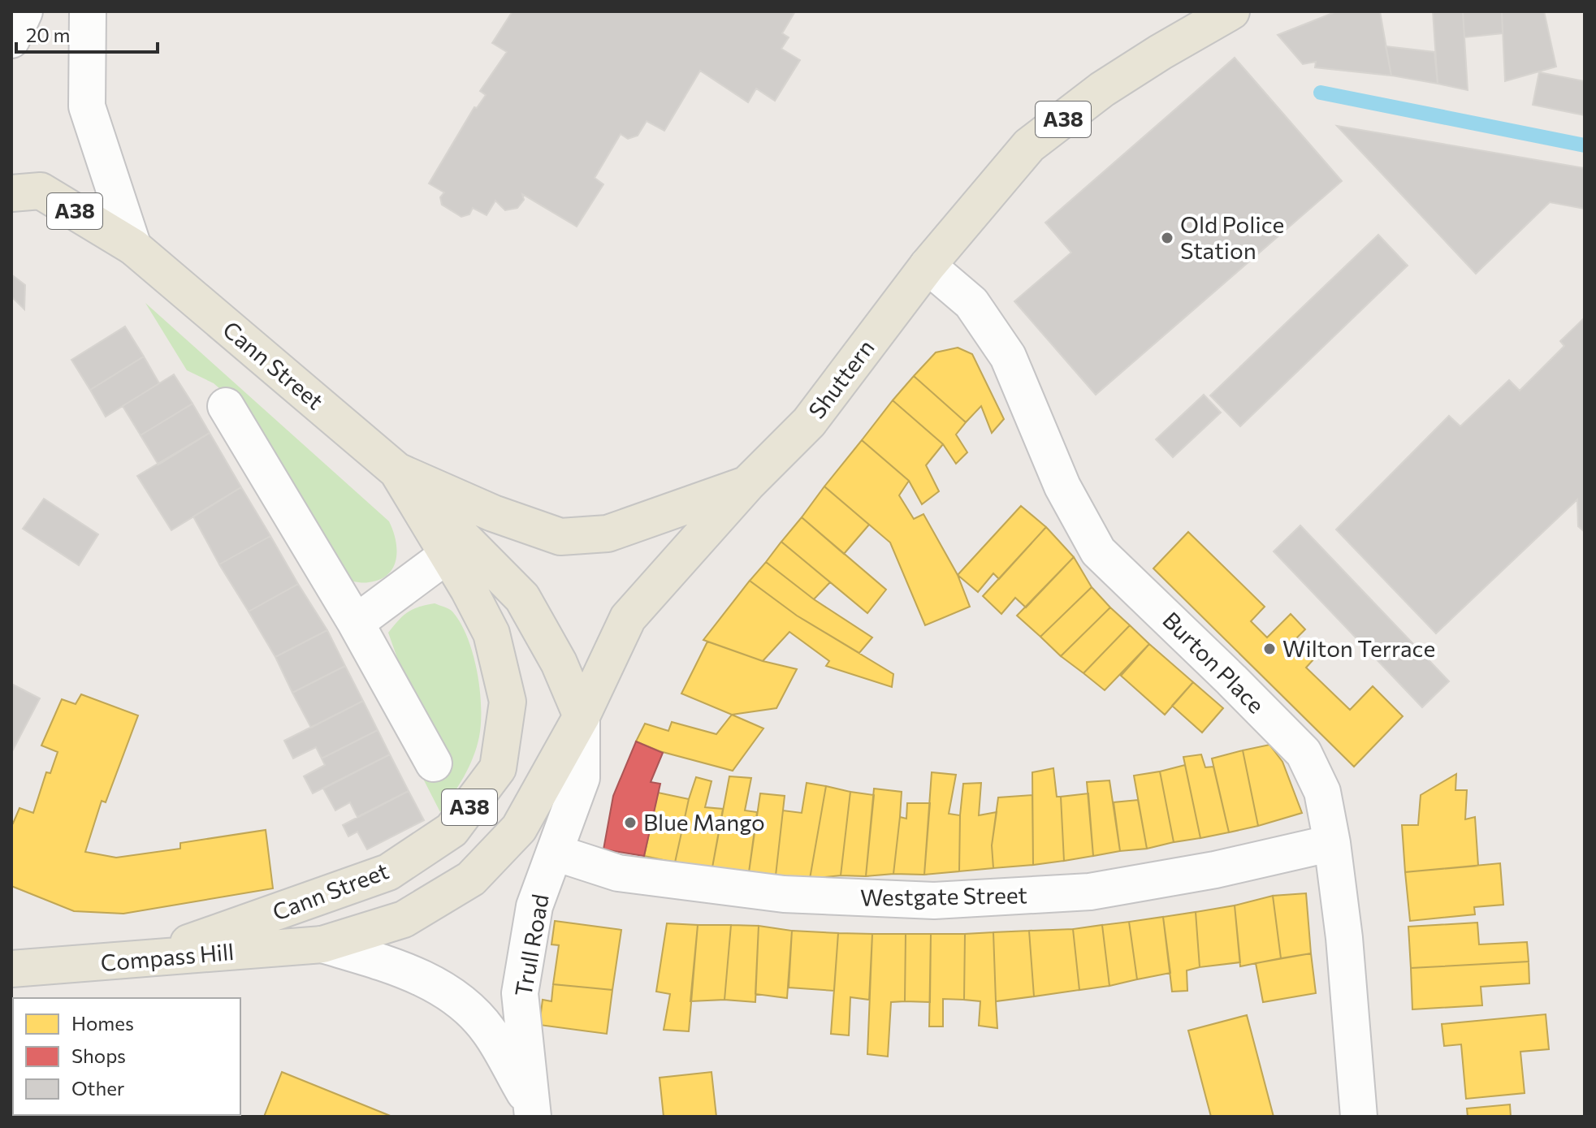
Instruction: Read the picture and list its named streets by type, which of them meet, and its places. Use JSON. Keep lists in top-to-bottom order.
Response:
{
  "streets": {
    "main road": [
      "A38",
      "Cann Street",
      "Shuttern",
      "Compass Hill"
    ],
    "street": ["Burton Place", "Westgate Street", "Trull Road"]
  },
  "crossings": [
    ["A38", "Cann Street"],
    ["A38", "Shuttern"],
    ["A38", "Burton Place"],
    ["A38", "Trull Road"],
    ["A38", "Compass Hill"],
    ["Cann Street", "Compass Hill"],
    ["Shuttern", "Burton Place"],
    ["Burton Place", "Westgate Street"],
    ["Westgate Street", "Trull Road"],
    ["Trull Road", "Compass Hill"]
  ],
  "places": ["Old Police Station", "Wilton Terrace", "Blue Mango"],
  "legend": ["Homes", "Shops", "Other"],
  "scale_bar": "20 m"
}
